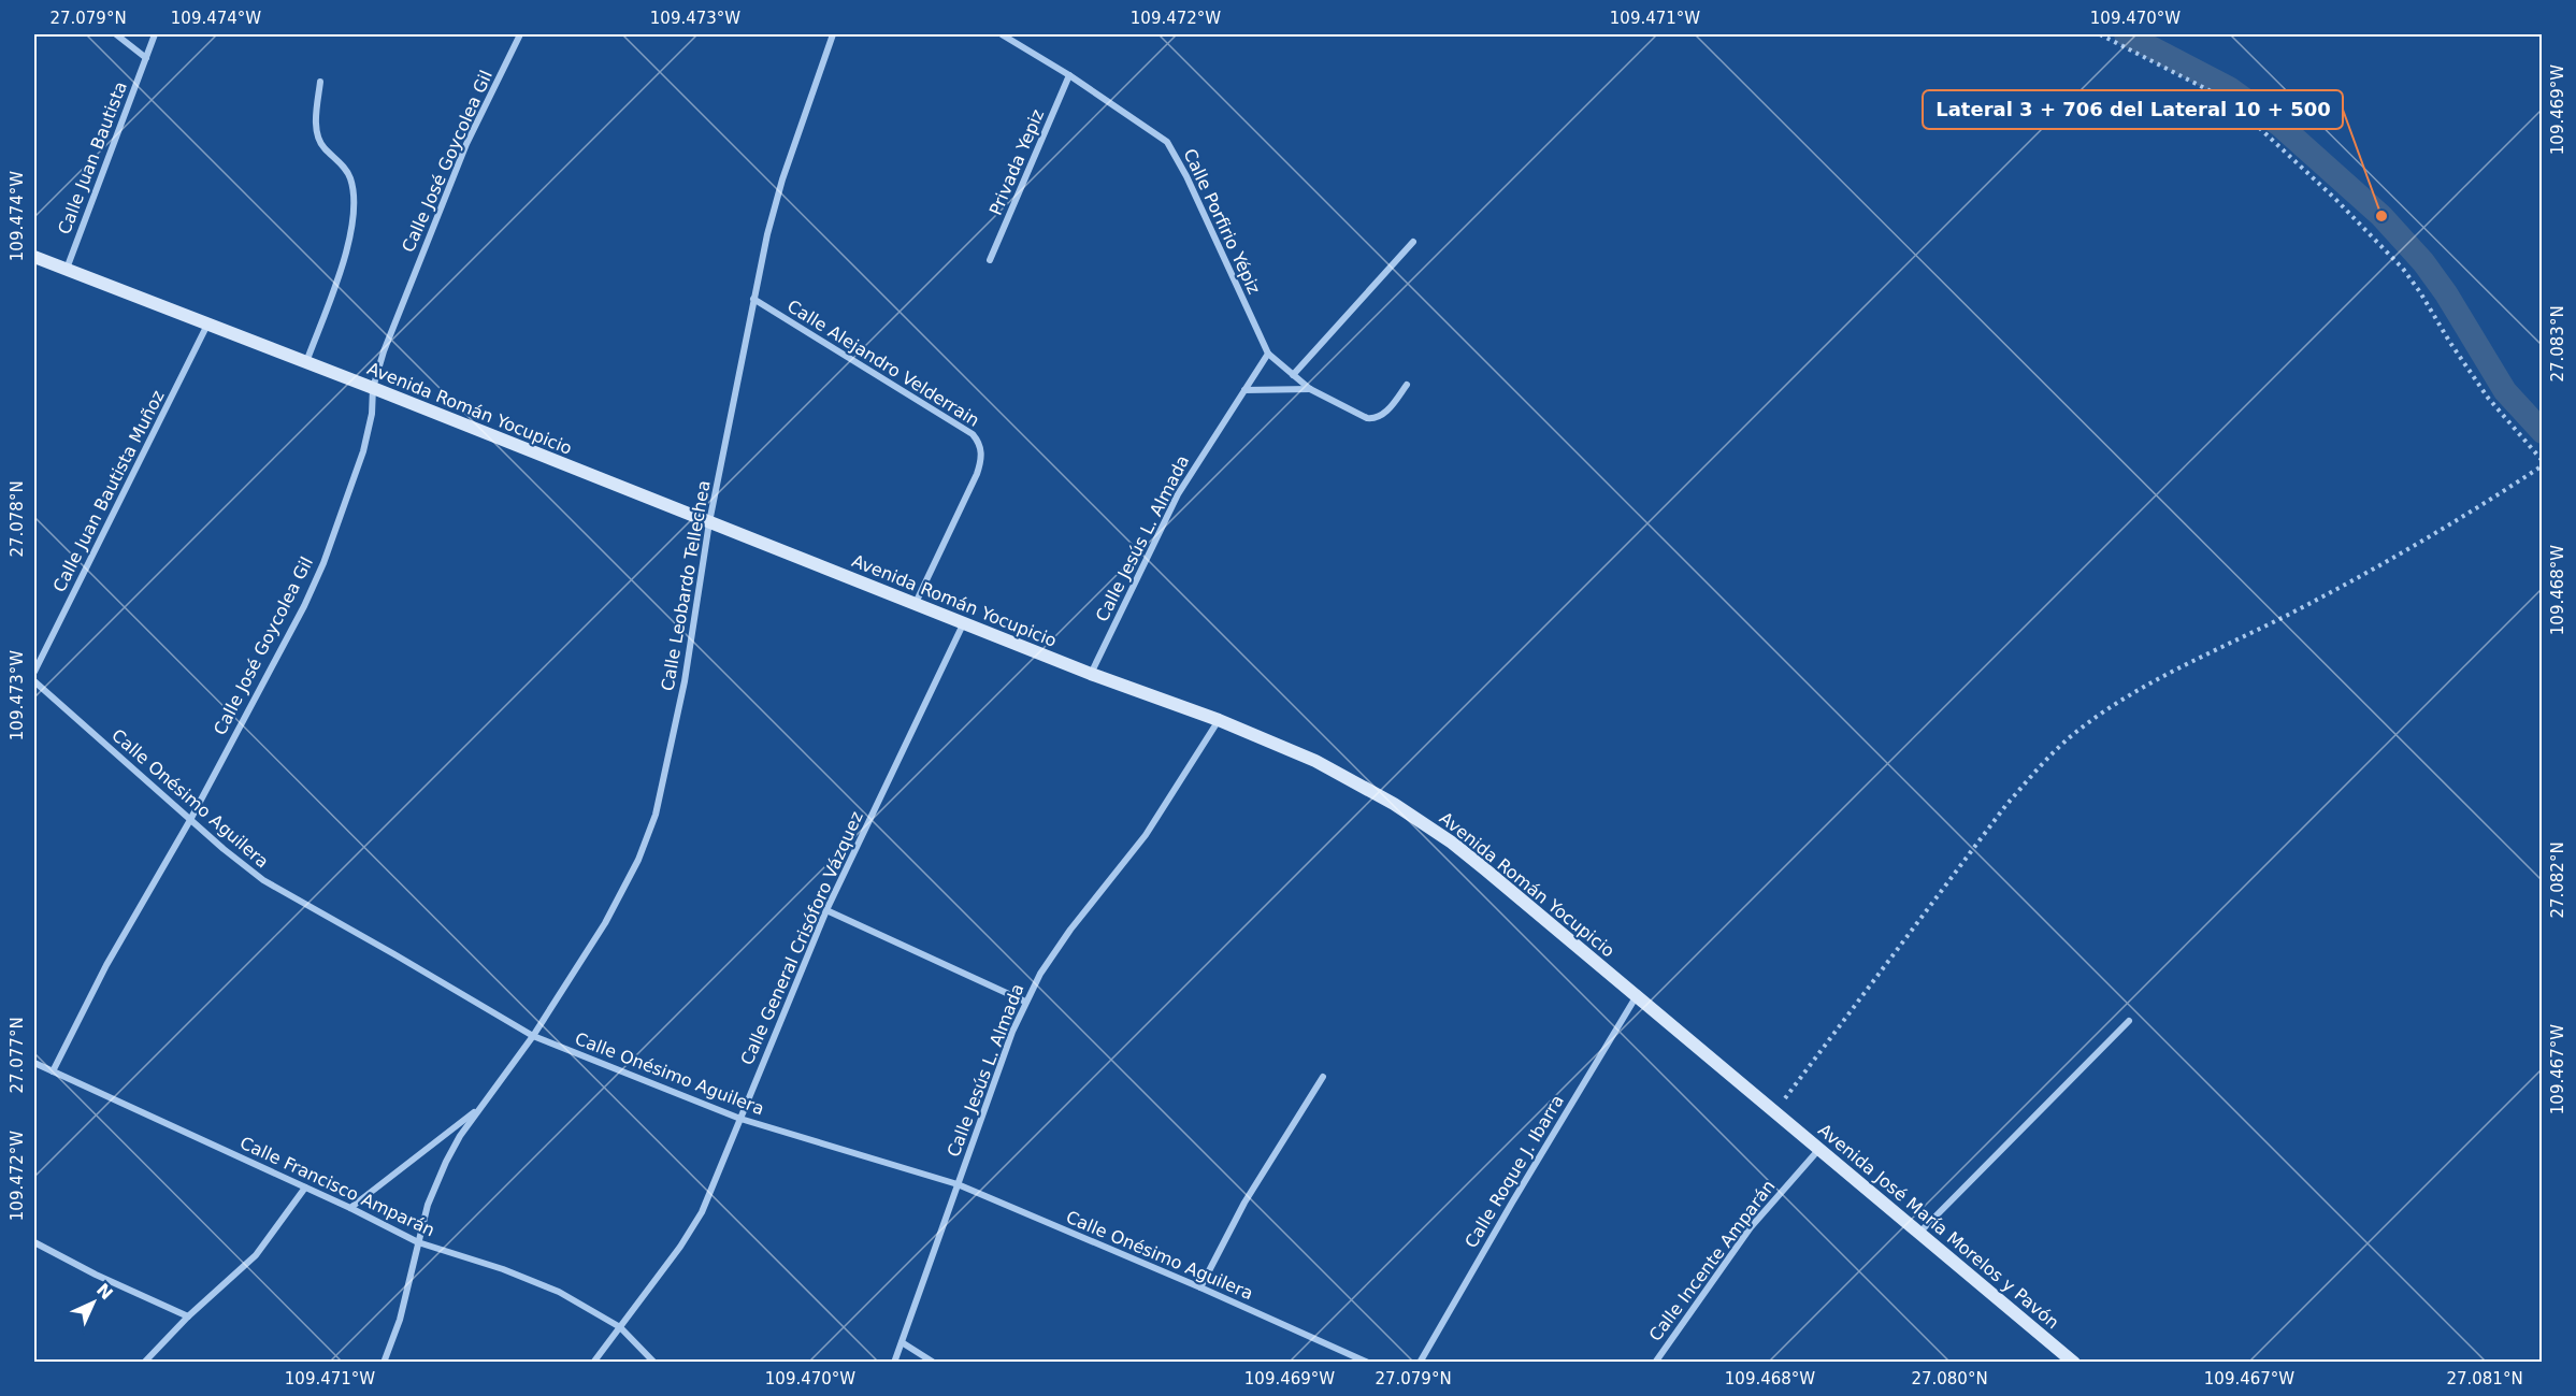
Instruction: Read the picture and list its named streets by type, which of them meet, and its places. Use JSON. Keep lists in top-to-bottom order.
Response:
{
  "streets": {
    "street": [
      "Calle Juan Bautista",
      "Calle José Goycolea Gil",
      "Privada Yepiz",
      "Calle Porfirio Yépiz",
      "Calle Alejandro Velderrain",
      "Avenida Román Yocupicio",
      "Calle Juan Bautista Muñoz",
      "Calle Jesús L. Almada",
      "Calle Leobardo Tellechea",
      "Calle Onésimo Aguilera",
      "Calle General Crisóforo Vázquez",
      "Calle Roque J. Ibarra",
      "Calle Francisco Amparán",
      "Avenida José María Morelos y Pavón",
      "Calle Incente Amparán"
    ]
  },
  "crossings": [
    ["Calle Juan Bautista", "Avenida Román Yocupicio"],
    ["Calle José Goycolea Gil", "Avenida Román Yocupicio"],
    ["Calle José Goycolea Gil", "Calle Onésimo Aguilera"],
    ["Calle José Goycolea Gil", "Calle Francisco Amparán"],
    ["Privada Yepiz", "Calle Porfirio Yépiz"],
    ["Calle Porfirio Yépiz", "Calle Jesús L. Almada"],
    ["Calle Alejandro Velderrain", "Avenida Román Yocupicio"],
    ["Calle Alejandro Velderrain", "Calle Leobardo Tellechea"],
    ["Avenida Román Yocupicio", "Calle Juan Bautista Muñoz"],
    ["Avenida Román Yocupicio", "Calle Jesús L. Almada"],
    ["Avenida Román Yocupicio", "Calle Leobardo Tellechea"],
    ["Avenida Román Yocupicio", "Calle General Crisóforo Vázquez"],
    ["Avenida Román Yocupicio", "Calle Roque J. Ibarra"],
    ["Avenida Román Yocupicio", "Avenida José María Morelos y Pavón"],
    ["Calle Jesús L. Almada", "Calle Onésimo Aguilera"],
    ["Calle Leobardo Tellechea", "Calle Onésimo Aguilera"],
    ["Calle Leobardo Tellechea", "Calle Francisco Amparán"],
    ["Calle Onésimo Aguilera", "Calle General Crisóforo Vázquez"],
    ["Calle General Crisóforo Vázquez", "Calle Francisco Amparán"],
    ["Avenida José María Morelos y Pavón", "Calle Incente Amparán"]
  ],
  "places": ["Lateral 3 + 706 del Lateral 10 + 500"],
  "north": "top right",
  "coordinates": [
    "27.079°N",
    "109.474°W",
    "109.473°W",
    "109.472°W",
    "109.471°W",
    "109.470°W",
    "109.469°W",
    "27.083°N",
    "27.078°N",
    "109.468°W",
    "27.082°N",
    "27.077°N",
    "109.467°W",
    "27.080°N",
    "27.081°N"
  ]
}
